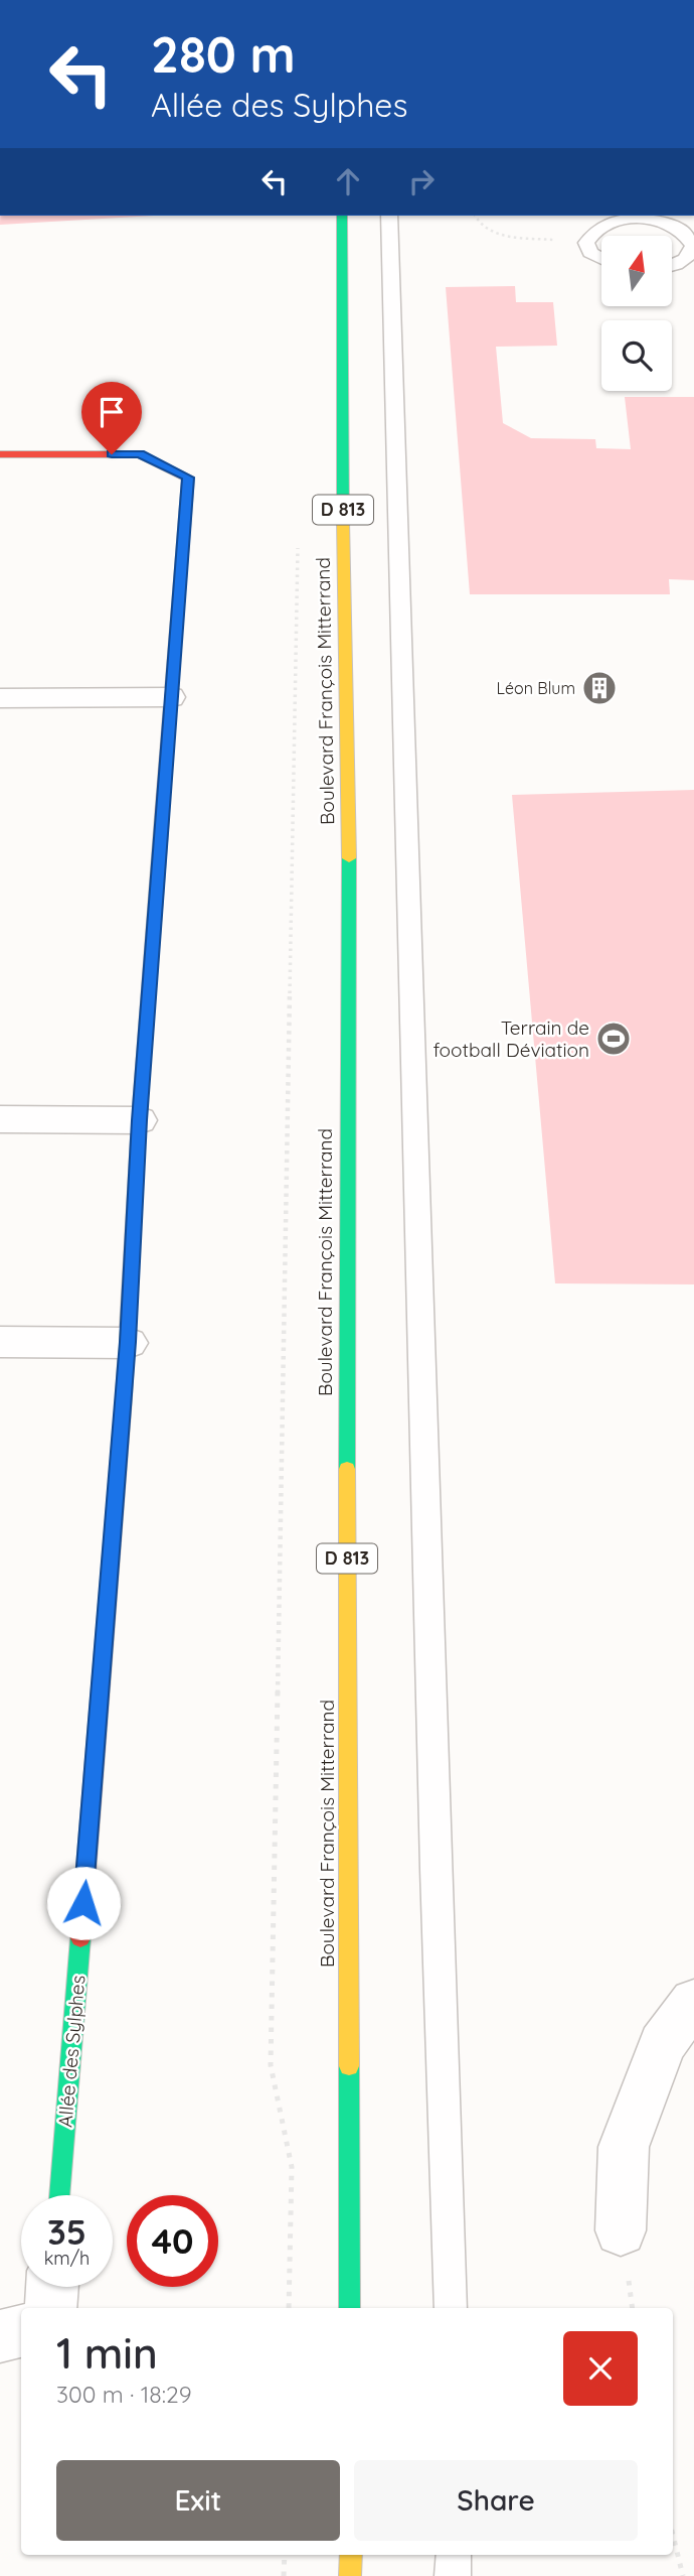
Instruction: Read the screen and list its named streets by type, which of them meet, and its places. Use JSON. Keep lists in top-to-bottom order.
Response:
{
  "streets": {
    "main road": ["D 813", "Boulevard François Mitterrand", "Allée des Sylphes"]
  },
  "places": {
    "building": ["Léon Blum"],
    "sports": ["Terrain de football Déviation"]
  },
  "north": "top",
  "page": {
    "turn": ["280 m", "Allée des Sylphes"],
    "speed": "35 km/h",
    "limit": "40",
    "heading": ["1 min", "300 m · 18:29"],
    "buttons": ["Exit", "Share"]
  }
}
